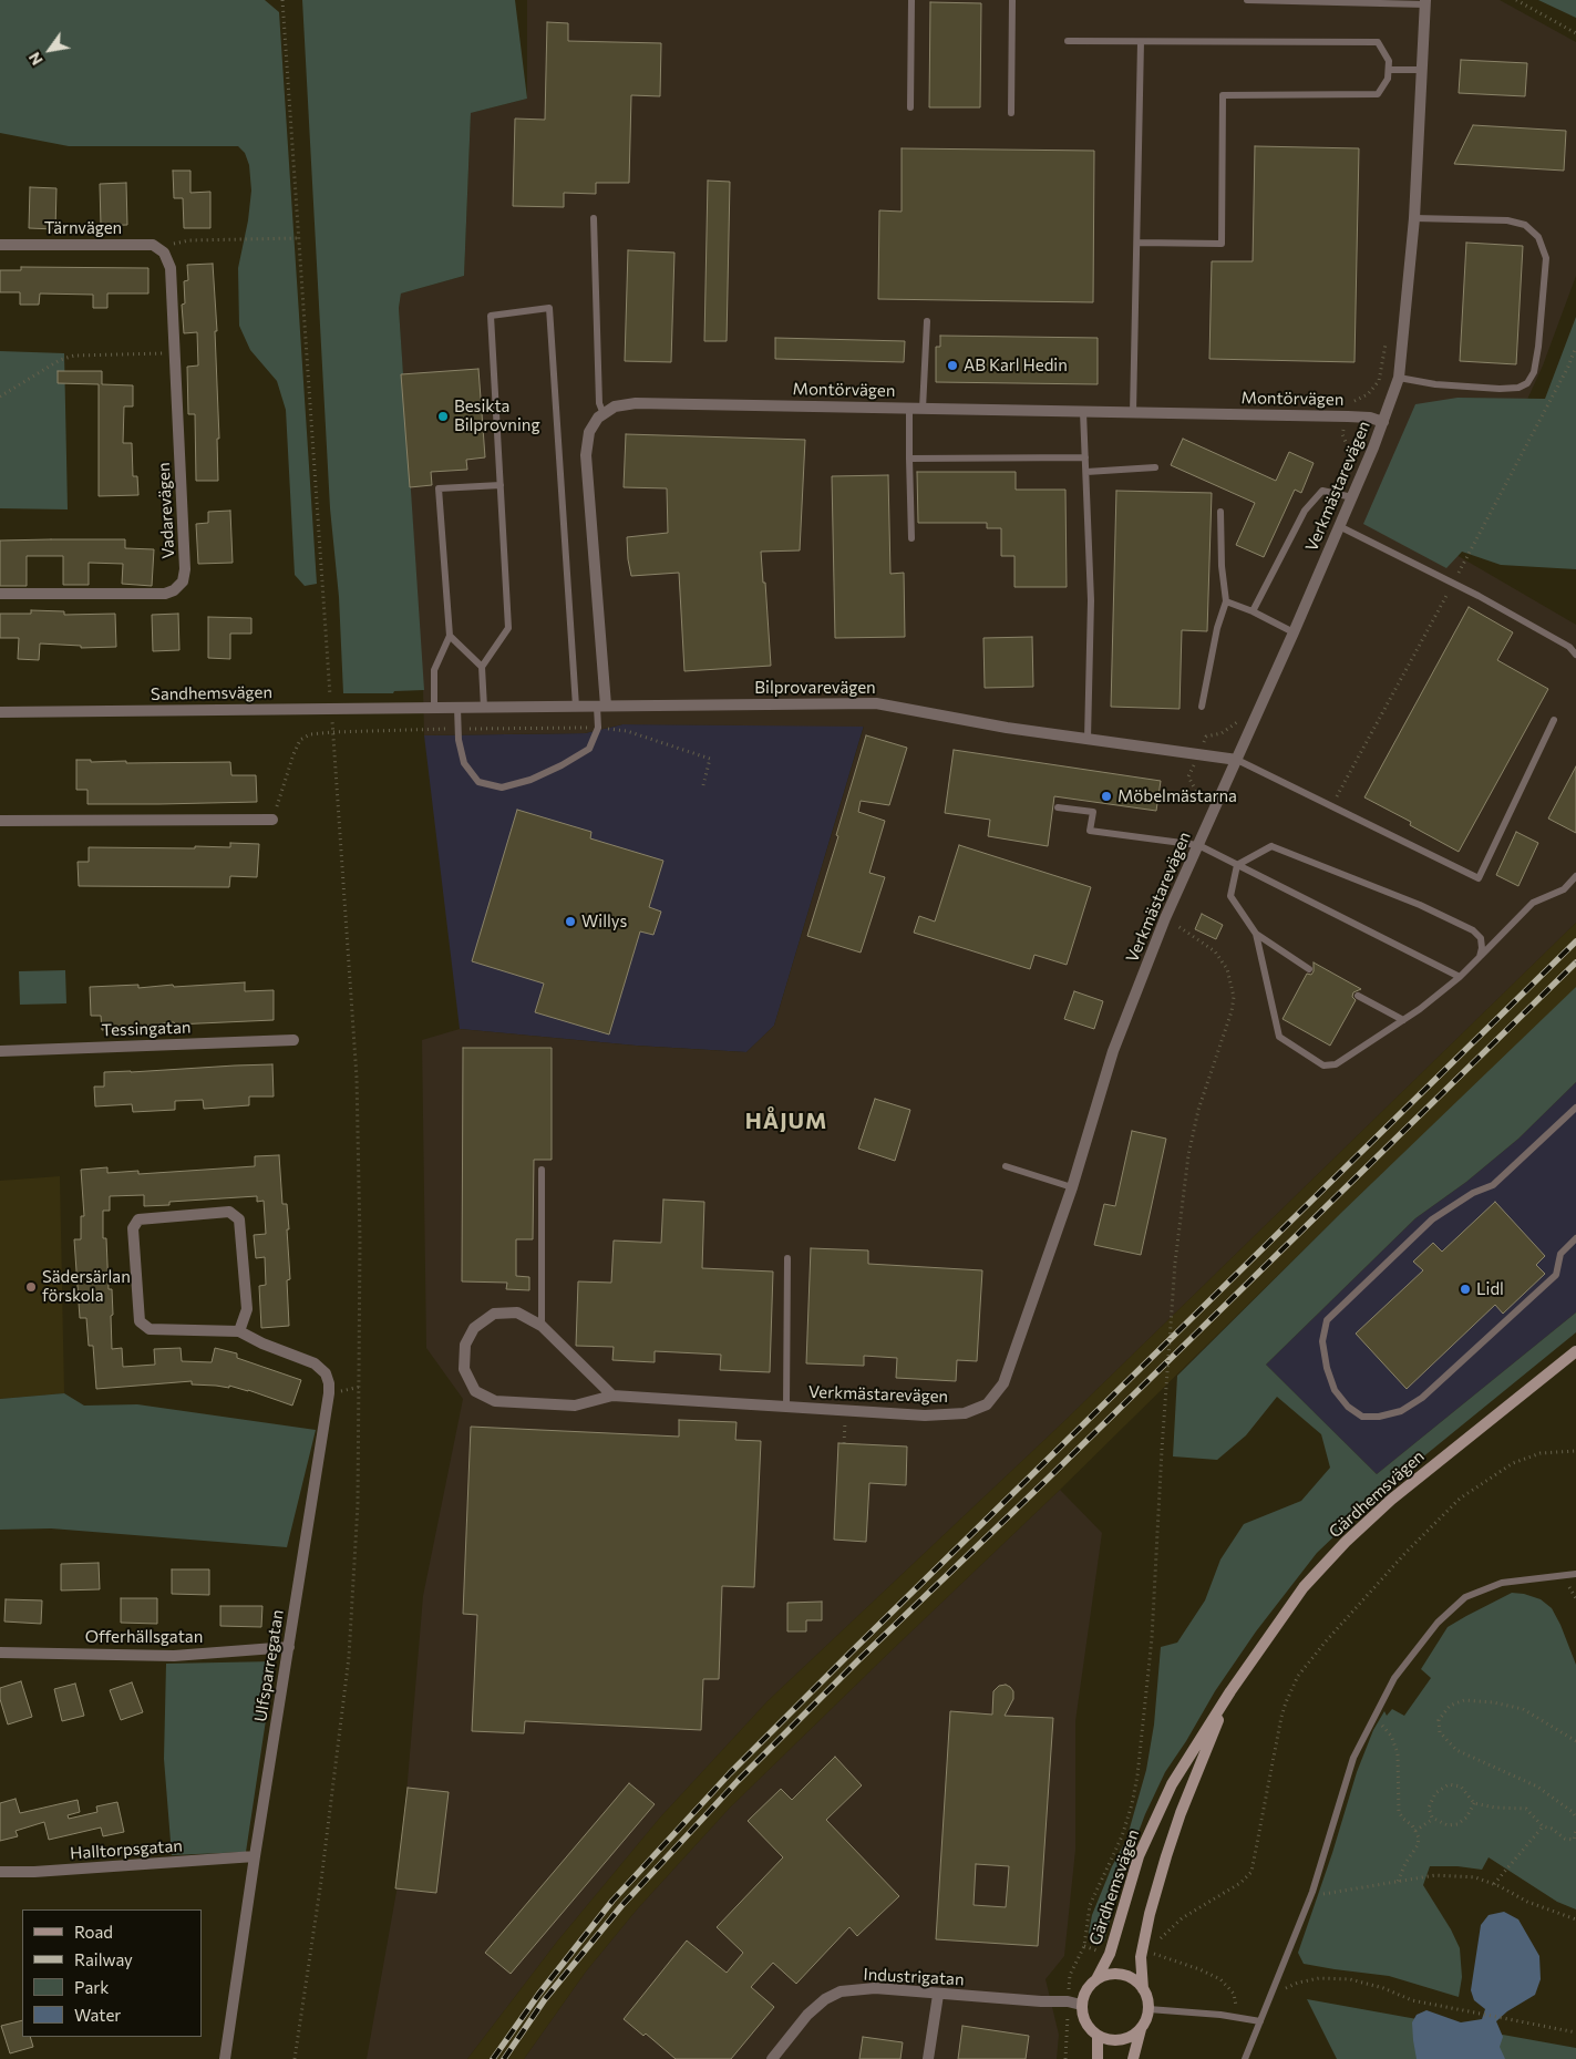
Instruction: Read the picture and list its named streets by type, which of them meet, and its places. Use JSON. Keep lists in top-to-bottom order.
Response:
{
  "streets": {
    "main road": ["Gärdhemsvägen"],
    "street": [
      "Tärnvägen",
      "Montörvägen",
      "Verkmästarevägen",
      "Vadarevägen",
      "Bilprovarevägen",
      "Sandhemsvägen",
      "Tessingatan",
      "Offerhällsgatan",
      "Ulfsparregatan",
      "Halltorpsgatan",
      "Industrigatan"
    ]
  },
  "crossings": [
    ["Tärnvägen", "Vadarevägen"],
    ["Montörvägen", "Verkmästarevägen"],
    ["Verkmästarevägen", "Bilprovarevägen"],
    ["Bilprovarevägen", "Sandhemsvägen"],
    ["Gärdhemsvägen", "Industrigatan"],
    ["Offerhällsgatan", "Ulfsparregatan"],
    ["Ulfsparregatan", "Halltorpsgatan"]
  ],
  "districts": ["HÅJUM"],
  "places": [
    "AB Karl Hedin",
    "Besikta Bilprovning",
    "Möbelmästarna",
    "Willys",
    "Sädersärlan förskola",
    "Lidl"
  ],
  "legend": [
    "Road",
    "Railway",
    "Park",
    "Water"
  ],
  "north": "bottom left"
}
